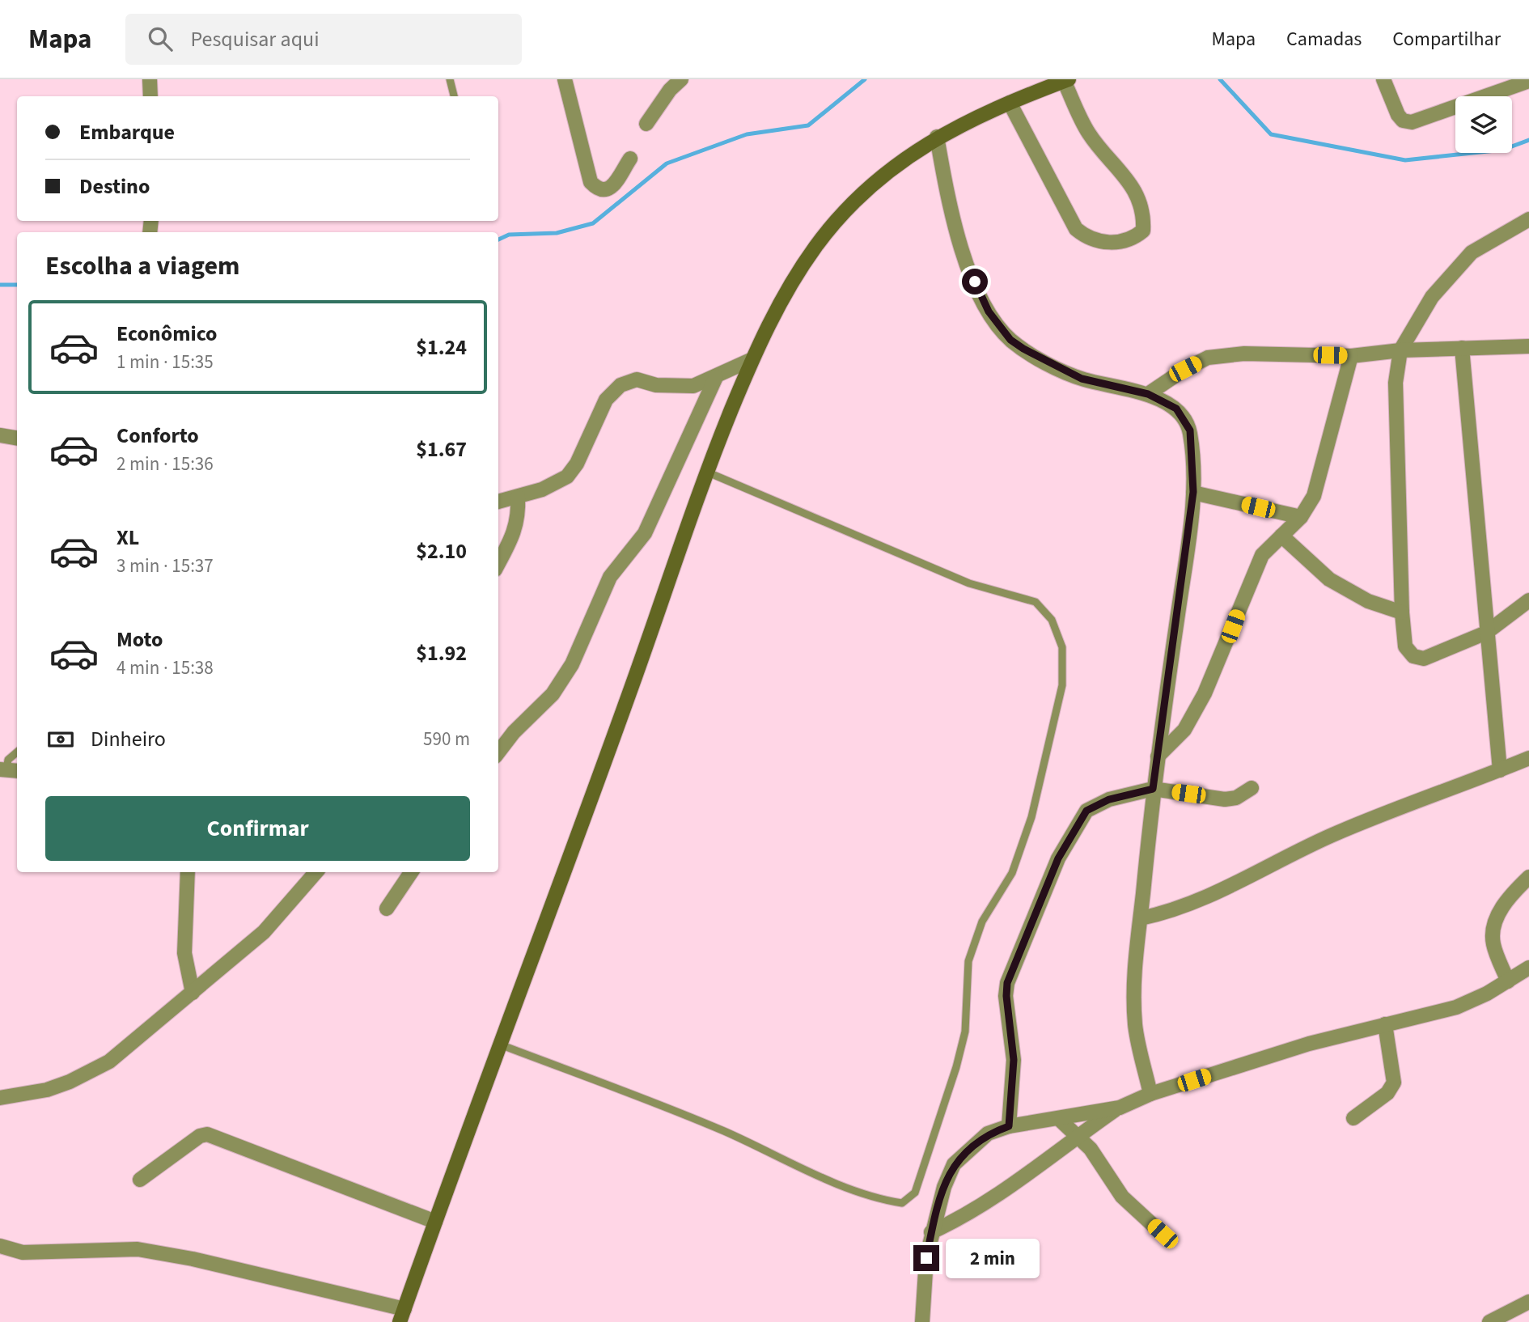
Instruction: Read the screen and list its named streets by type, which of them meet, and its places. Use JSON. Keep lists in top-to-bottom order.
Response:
{
  "page": {
    "header": "Mapa",
    "search": "Pesquisar aqui",
    "nav": ["Mapa", "Camadas", "Compartilhar"],
    "banner": ["Embarque", "Destino"],
    "heading": "Escolha a viagem",
    "list": [
      {
        "name": "Econômico",
        "note": "1 min · 15:35",
        "value": "$1.24"
      },
      {
        "name": "Conforto",
        "note": "2 min · 15:36",
        "value": "$1.67"
      },
      {
        "name": "XL",
        "note": "3 min · 15:37",
        "value": "$2.10"
      },
      {
        "name": "Moto",
        "note": "4 min · 15:38",
        "value": "$1.92"
      }
    ],
    "pay": ["Dinheiro", "590 m"],
    "buttons": "Confirmar",
    "bubble": "2 min"
  }
}
